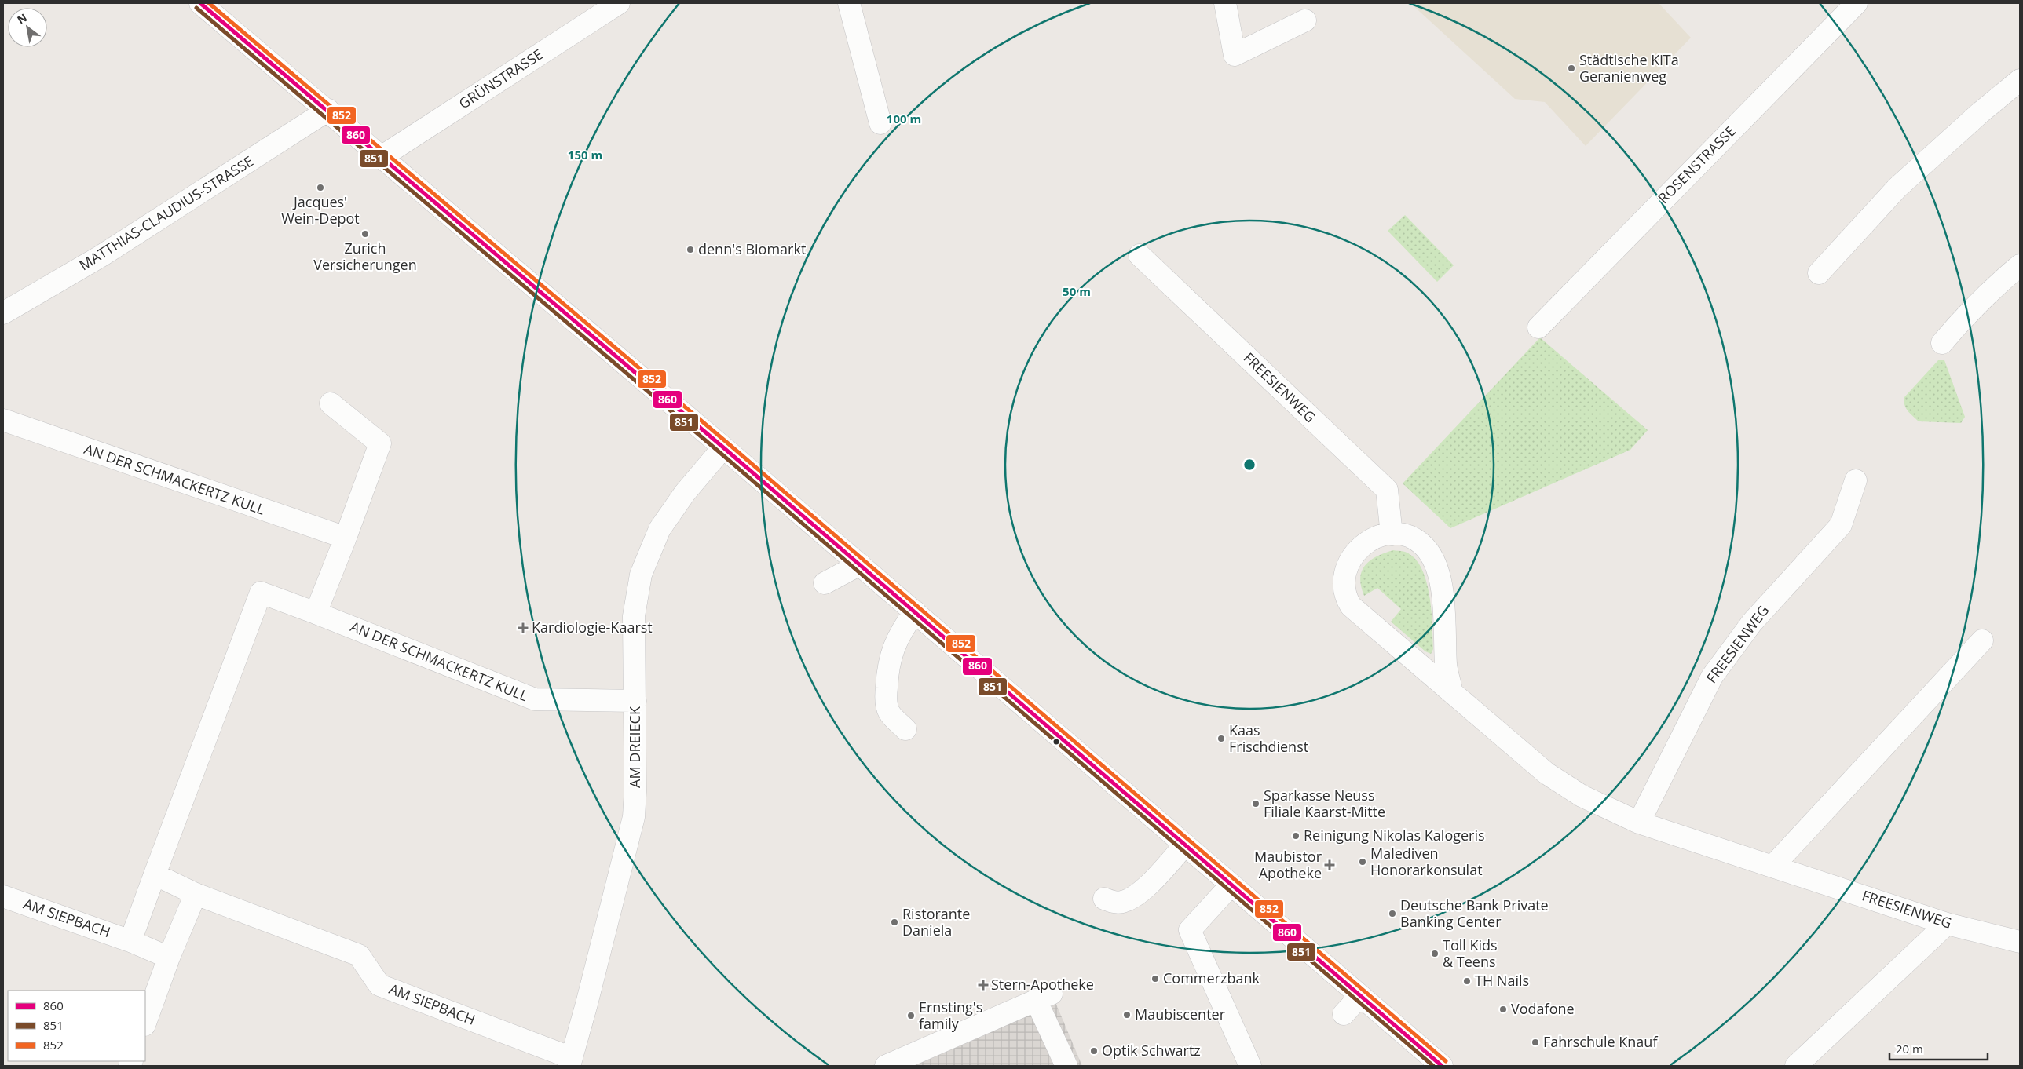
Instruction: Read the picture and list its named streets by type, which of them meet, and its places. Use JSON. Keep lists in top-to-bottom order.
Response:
{
  "streets": {
    "street": [
      "GRÜNSTRASSE",
      "ROSENSTRASSE",
      "MATTHIAS-CLAUDIUS-STRASSE",
      "FREESIENWEG",
      "AN DER SCHMACKERTZ KULL",
      "AM DREIECK",
      "AM SIEPBACH"
    ]
  },
  "crossings": [
    ["AN DER SCHMACKERTZ KULL", "AM DREIECK"],
    ["AN DER SCHMACKERTZ KULL", "AM SIEPBACH"],
    ["AM DREIECK", "AM SIEPBACH"]
  ],
  "places": {
    "other": [
      "Städtische KiTa Geranienweg",
      "Jacques' Wein-Depot",
      "Zurich Versicherungen",
      "denn's Biomarkt",
      "Kaas Frischdienst",
      "Sparkasse Neuss Filiale Kaarst-Mitte",
      "Reinigung Nikolas Kalogeris",
      "Malediven Honorarkonsulat",
      "Deutsche Bank Private Banking Center",
      "Ristorante Daniela",
      "Toll Kids & Teens",
      "Commerzbank",
      "TH Nails",
      "Vodafone",
      "Maubiscenter",
      "Ernsting's family",
      "Fahrschule Knauf",
      "Optik Schwartz"
    ],
    "health": ["Kardiologie-Kaarst", "Maubistor Apotheke", "Stern-Apotheke"]
  },
  "lines": ["transit line 860", "transit line 852", "transit line 851"],
  "legend": ["860", "851", "852"],
  "scale_bar": "20 m",
  "north": "top left",
  "rings": ["100 m", "150 m", "50 m"]
}
